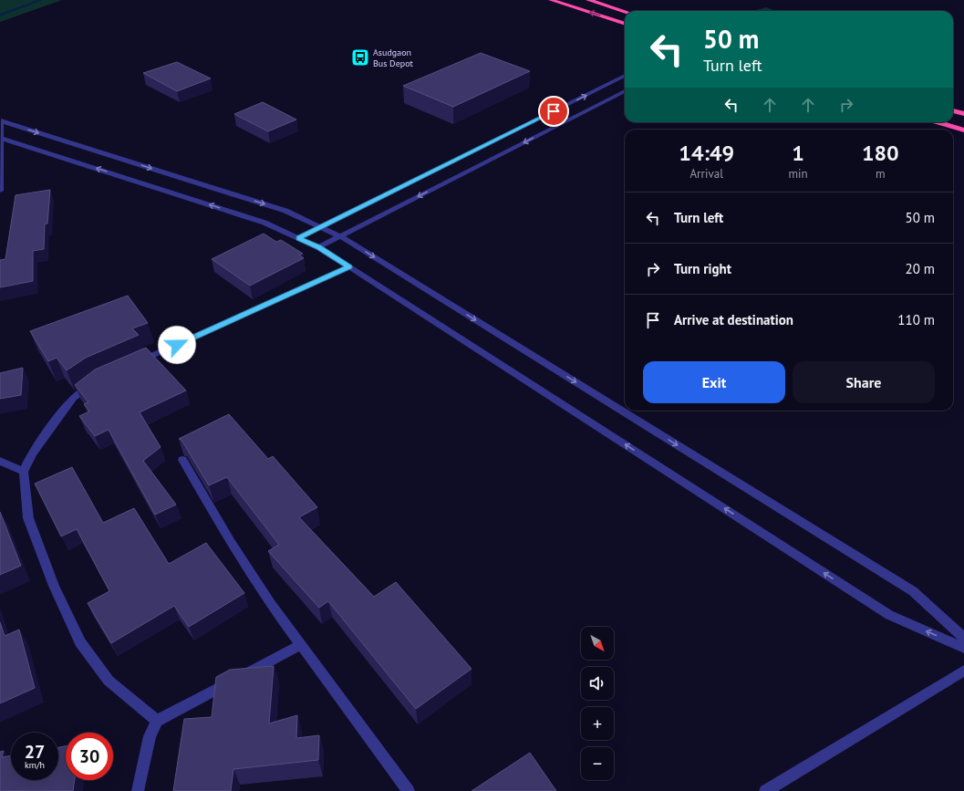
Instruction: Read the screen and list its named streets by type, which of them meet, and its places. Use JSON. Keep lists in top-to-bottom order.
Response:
{
  "places": {
    "bus stop": ["Asudgaon Bus Depot"]
  },
  "north": "bottom right",
  "page": {
    "turn": ["50 m", "Turn left"],
    "eta": [
      "14:49",
      "Arrival",
      "1",
      "min",
      "180",
      "m"
    ],
    "list": [
      {
        "name": "Turn left",
        "value": "50 m"
      },
      {
        "name": "Turn right",
        "value": "20 m"
      },
      {
        "name": "Arrive at destination",
        "value": "110 m"
      }
    ],
    "buttons": ["Exit", "Share"],
    "map_buttons": ["+", "−"],
    "speed": "27 km/h",
    "limit": "30"
  }
}
